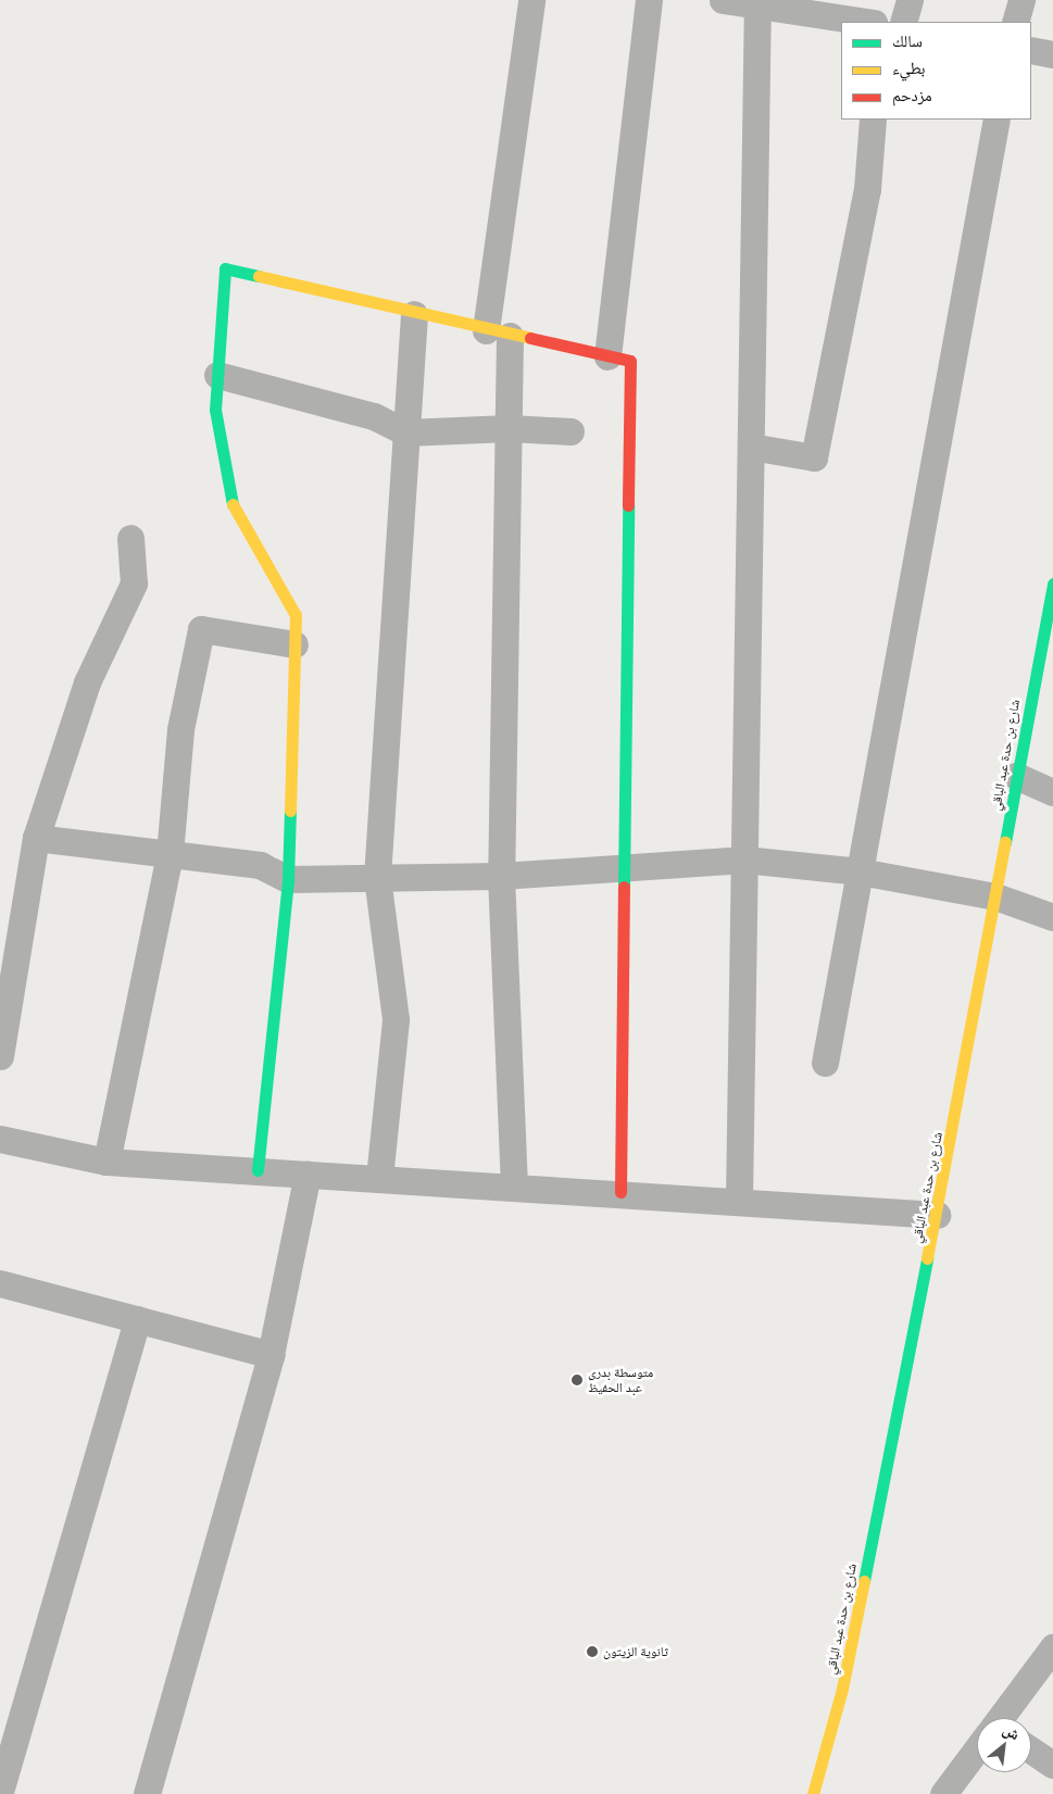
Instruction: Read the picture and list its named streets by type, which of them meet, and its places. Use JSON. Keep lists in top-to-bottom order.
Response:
{
  "streets": {
    "street": ["شارع بن حدة عبد الباقي"]
  },
  "places": ["متوسطة بدري عبد الحفيظ", "ثانوية الزيتون"],
  "legend": ["سالك", "بطيء", "مزدحم"],
  "north": "top right"
}
